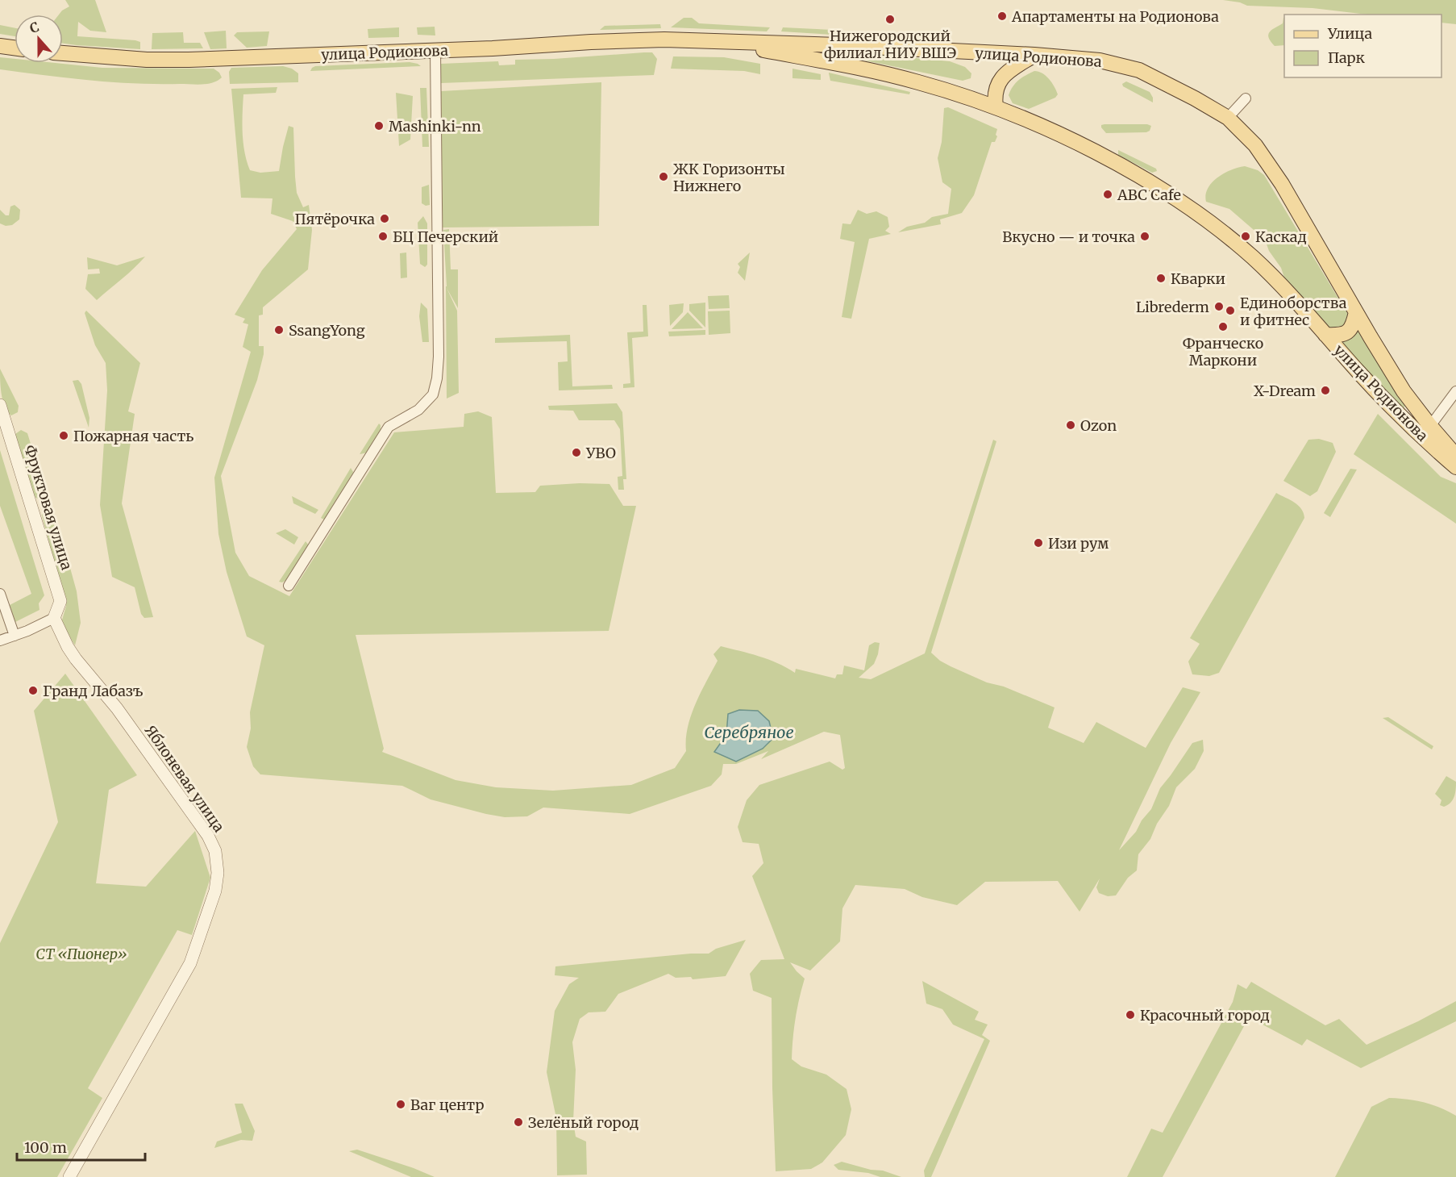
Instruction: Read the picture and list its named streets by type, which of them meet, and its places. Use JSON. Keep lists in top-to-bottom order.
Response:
{
  "streets": {
    "main road": ["улица Родионова"],
    "street": ["Фруктовая улица", "Яблоневая улица"]
  },
  "crossings": [
    ["Фруктовая улица", "Яблоневая улица"]
  ],
  "water": ["Серебряное"],
  "parks": ["СТ «Пионер»"],
  "places": [
    "Апартаменты на Родионова",
    "Нижегородский филиал НИУ ВШЭ",
    "Mashinki-nn",
    "ЖК Горизонты Нижнего",
    "АВС Cafe",
    "Пятёрочка",
    "БЦ Печерский",
    "Вкусно — и точка",
    "Каскад",
    "Кварки",
    "Librederm",
    "Единоборства и фитнес",
    "Франческо Маркони",
    "SsangYong",
    "X-Dream",
    "Ozon",
    "Пожарная часть",
    "УВО",
    "Изи рум",
    "Гранд Лабазъ",
    "Красочный город",
    "Ваг центр",
    "Зелёный город"
  ],
  "legend": ["Улица", "Парк"],
  "scale_bar": "100 m",
  "north": "top"
}
